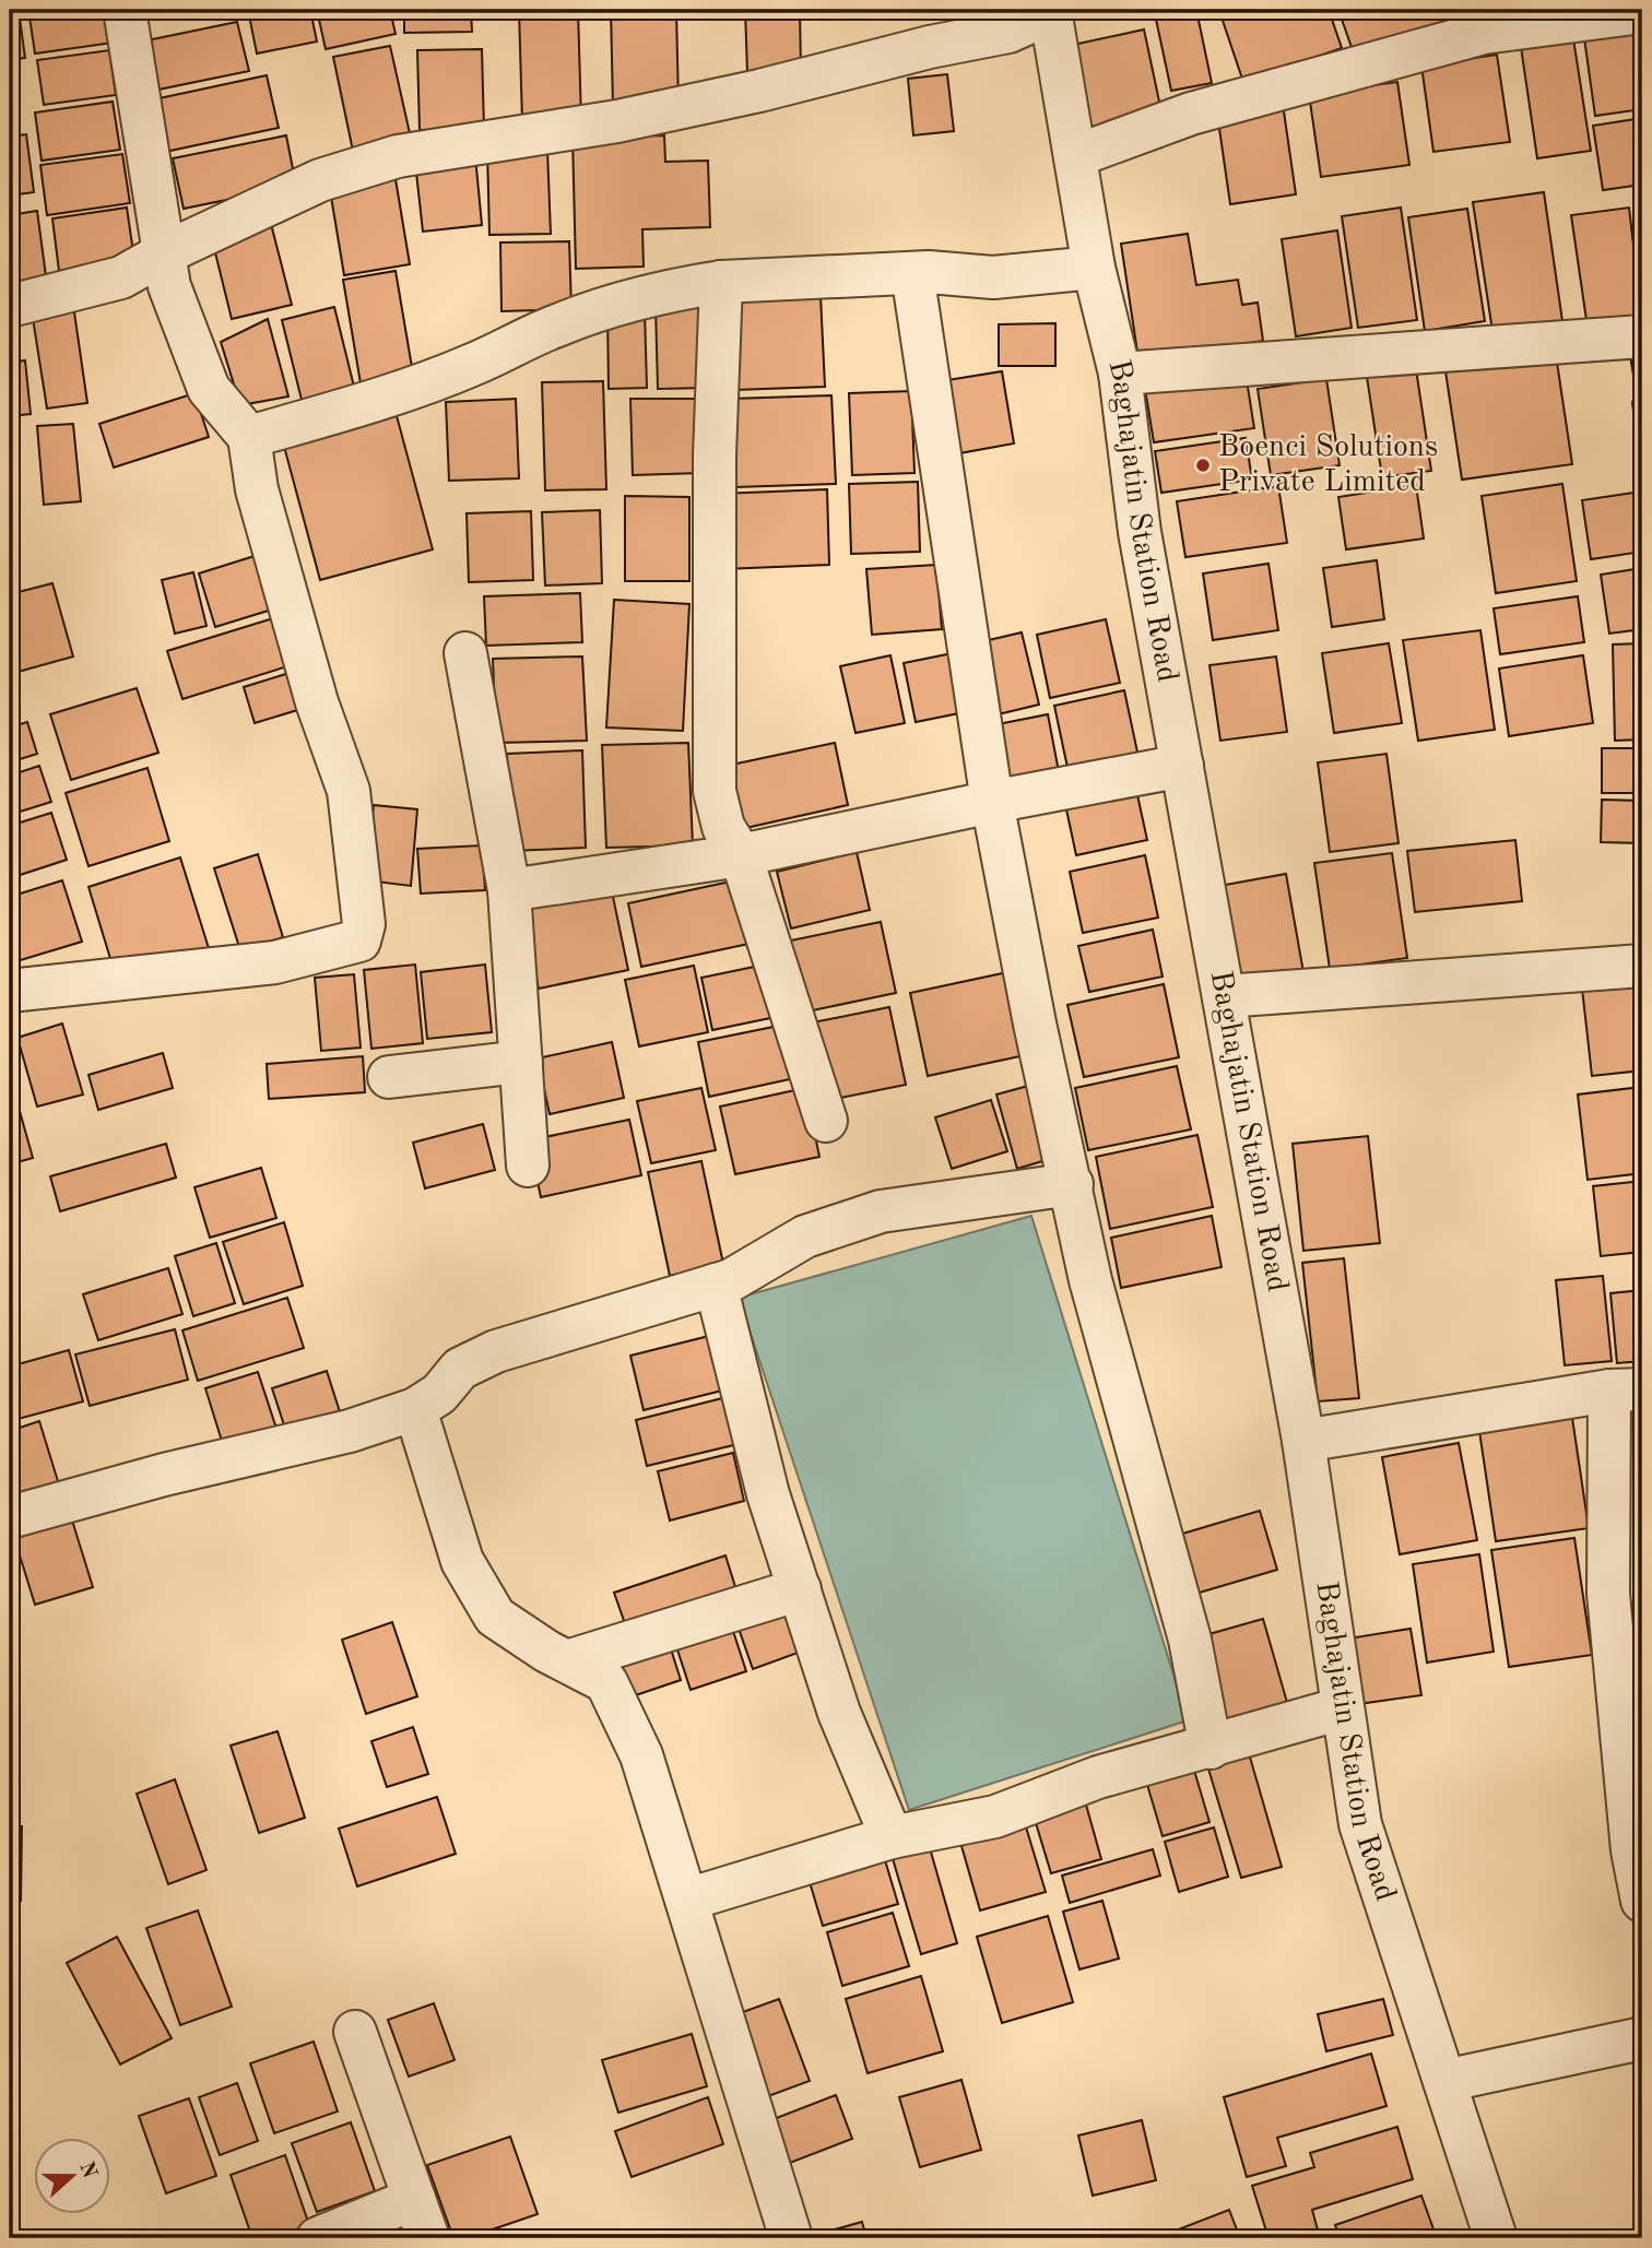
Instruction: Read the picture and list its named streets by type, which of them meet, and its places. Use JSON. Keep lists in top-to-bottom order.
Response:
{
  "streets": {
    "street": ["Baghajatin Station Road"]
  },
  "places": ["Boenci Solutions Private Limited"],
  "north": "right"
}
